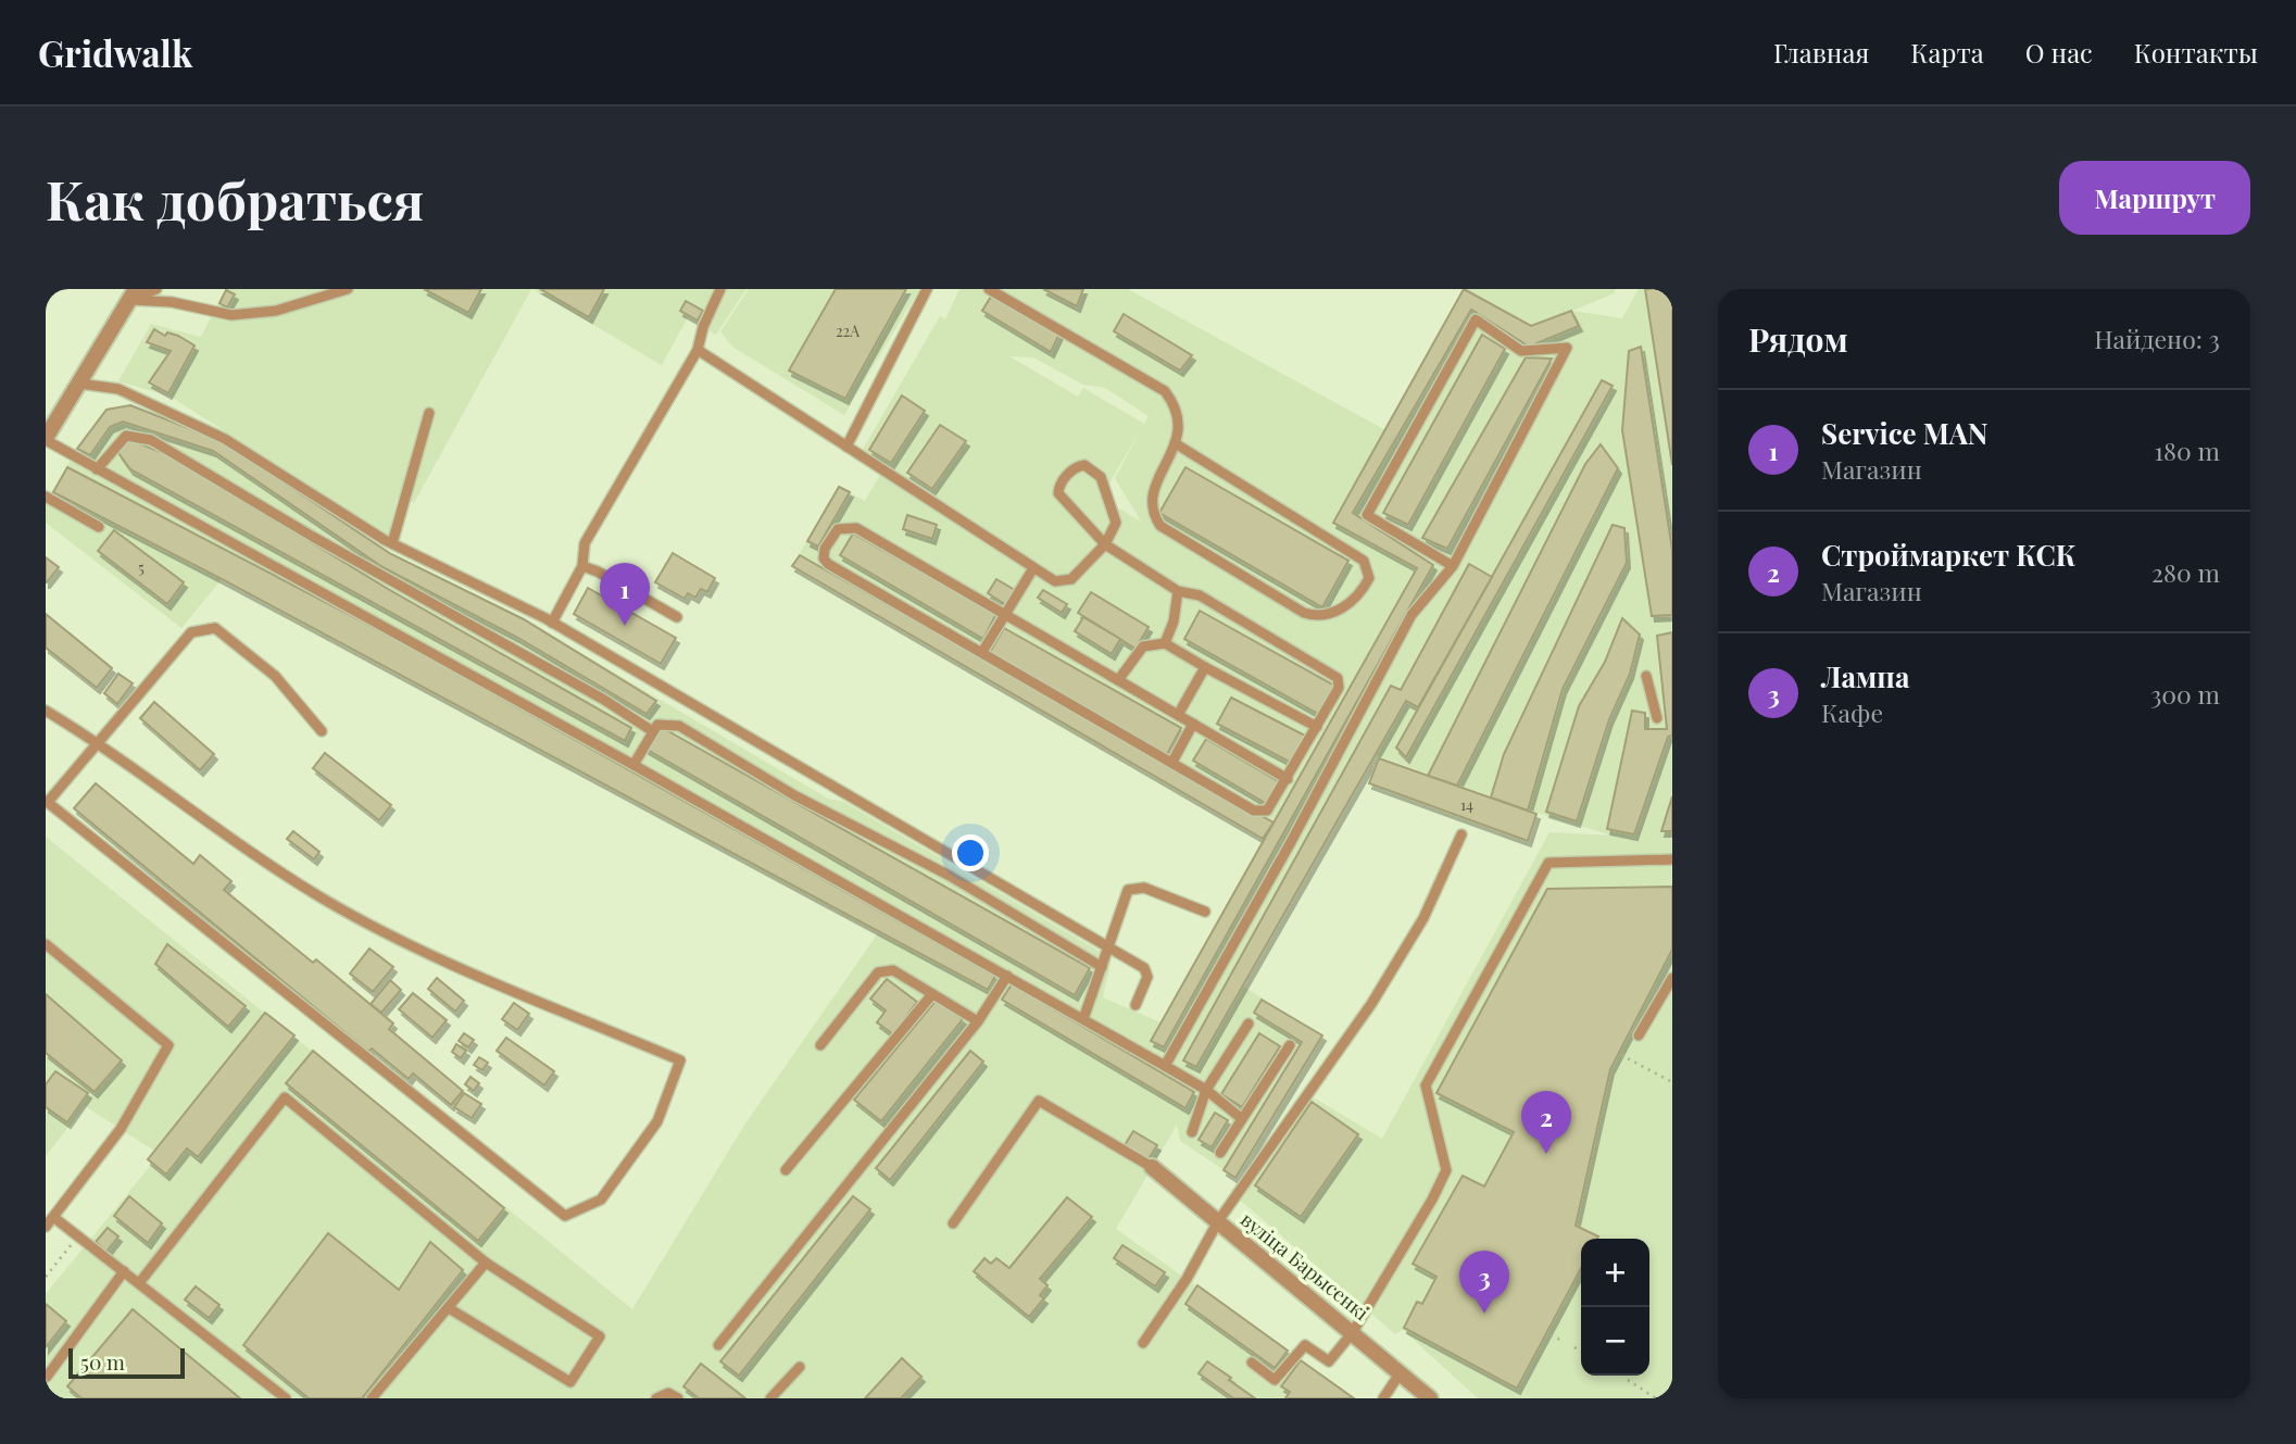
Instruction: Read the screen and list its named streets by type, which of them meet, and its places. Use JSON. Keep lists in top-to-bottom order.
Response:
{
  "streets": {
    "street": ["вуліца Барысенкі"]
  },
  "house_numbers": ["22А", "5", "14"],
  "scale_bar": "50 m",
  "page": {
    "header": "Gridwalk",
    "nav": [
      "Главная",
      "Карта",
      "О нас",
      "Контакты"
    ],
    "buttons": "Маршрут",
    "title": "Как добраться",
    "heading": ["Рядом", "Найдено: 3"],
    "list": [
      {
        "mark": "1",
        "name": "Service MAN",
        "note": "Магазин",
        "value": "180 m"
      },
      {
        "mark": "2",
        "name": "Строймаркет КСК",
        "note": "Магазин",
        "value": "280 m"
      },
      {
        "mark": "3",
        "name": "Лампа",
        "note": "Кафе",
        "value": "300 m"
      }
    ],
    "pins": ["1", "2", "3"],
    "map_buttons": ["+", "−"],
    "scale": "50 m"
  }
}
